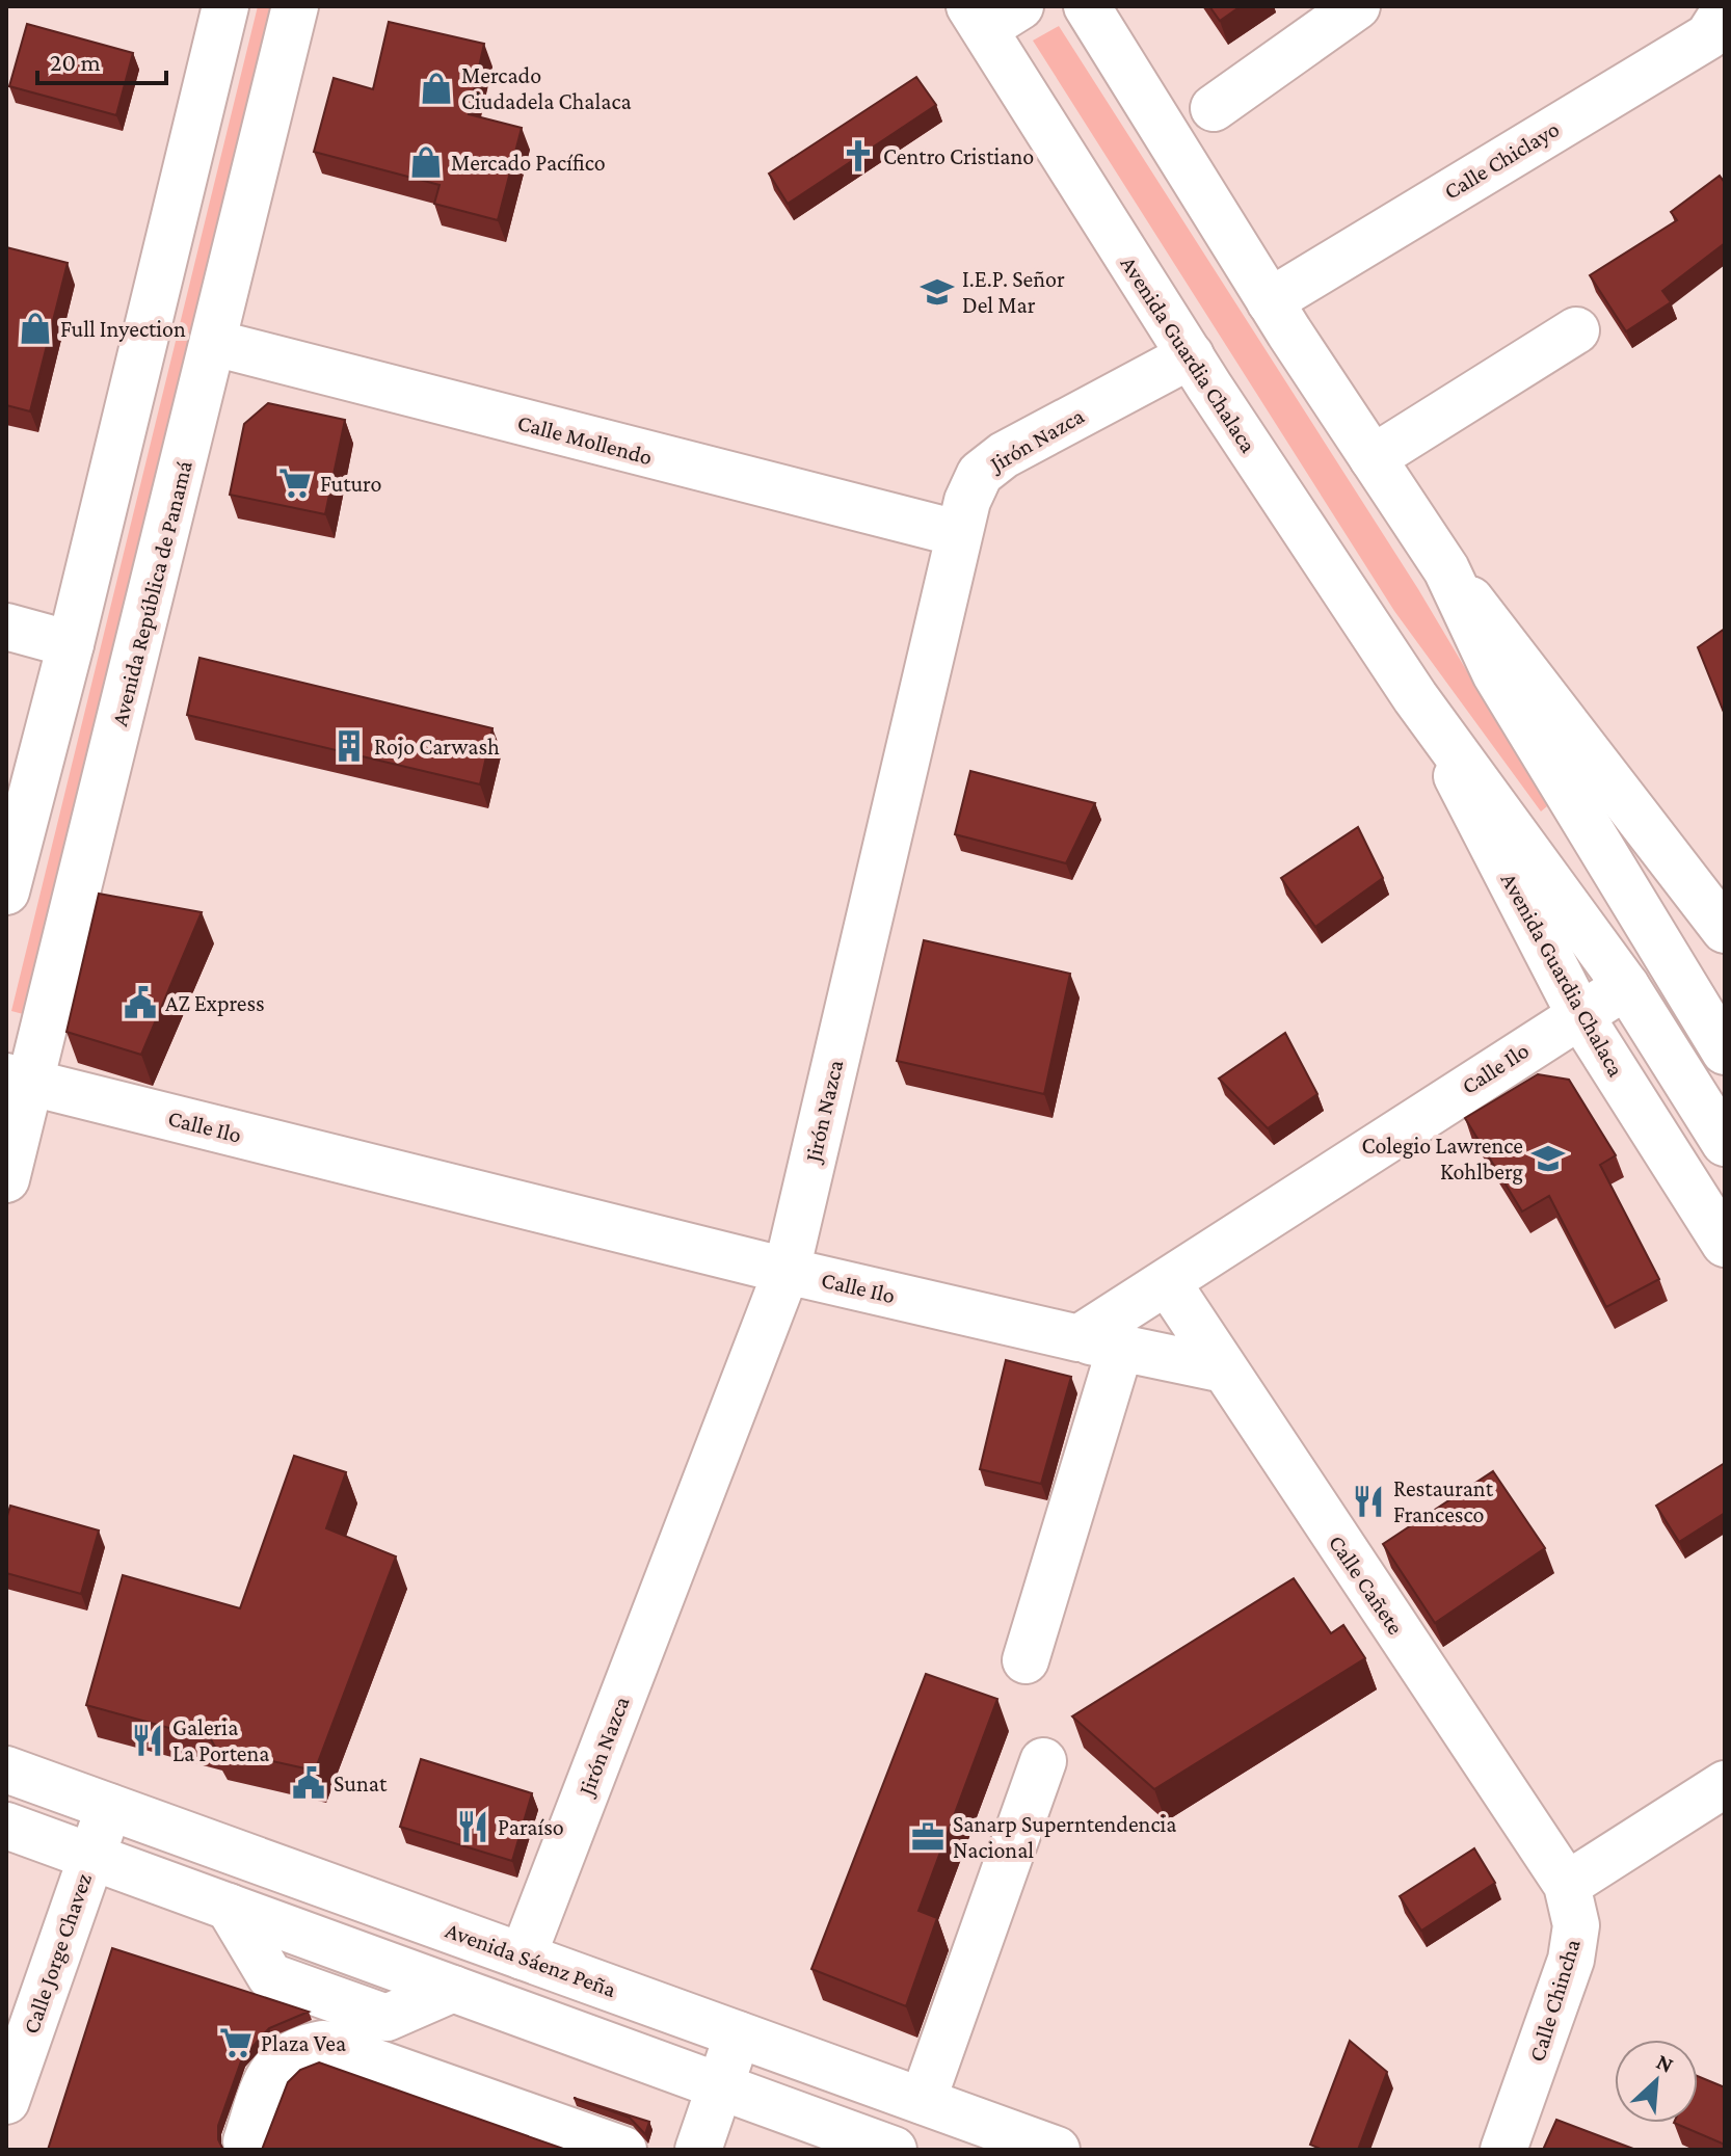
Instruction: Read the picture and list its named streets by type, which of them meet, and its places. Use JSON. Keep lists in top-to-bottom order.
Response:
{
  "streets": {
    "street": [
      "Calle Chiclayo",
      "Avenida Guardia Chalaca",
      "Calle Mollendo",
      "Jirón Nazca",
      "Avenida República de Panamá",
      "Calle Ilo",
      "Calle Cañete",
      "Calle Jorge Chavez",
      "Avenida Sáenz Peña",
      "Calle Chincha"
    ]
  },
  "crossings": [
    ["Avenida Guardia Chalaca", "Jirón Nazca"],
    ["Avenida Guardia Chalaca", "Calle Ilo"],
    ["Calle Mollendo", "Jirón Nazca"],
    ["Calle Mollendo", "Avenida República de Panamá"],
    ["Jirón Nazca", "Calle Ilo"],
    ["Jirón Nazca", "Avenida Sáenz Peña"],
    ["Avenida República de Panamá", "Calle Ilo"],
    ["Calle Ilo", "Calle Cañete"],
    ["Calle Cañete", "Calle Chincha"],
    ["Calle Jorge Chavez", "Avenida Sáenz Peña"]
  ],
  "places": {
    "shop": ["Mercado Ciudadela Chalaca", "Mercado Pacífico", "Full Inyection"],
    "church": ["Centro Cristiano"],
    "school or university": ["I.E.P. Señor Del Mar", "Colegio Lawrence Kohlberg"],
    "supermarket": ["Futuro", "Plaza Vea"],
    "building": ["Rojo Carwash"],
    "public building": ["AZ Express", "Sunat"],
    "restaurant": ["Restaurant Francesco", "Galeria La Portena", "Paraíso"],
    "office": ["Sanarp Superntendencia Nacional"]
  },
  "scale_bar": "20 m",
  "north": "top right"
}
